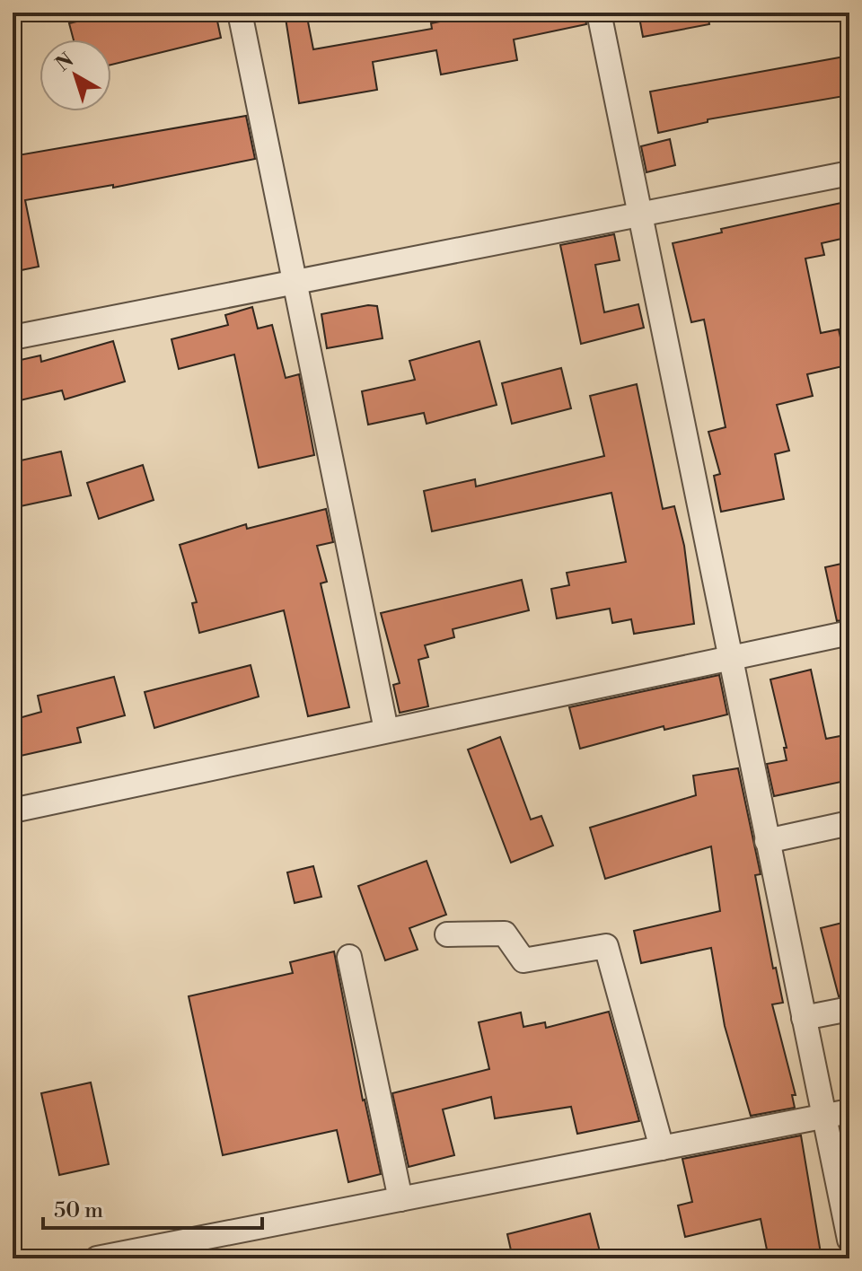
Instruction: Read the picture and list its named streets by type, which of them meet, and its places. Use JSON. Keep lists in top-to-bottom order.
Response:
{
  "scale_bar": "50 m",
  "north": "top left"
}
